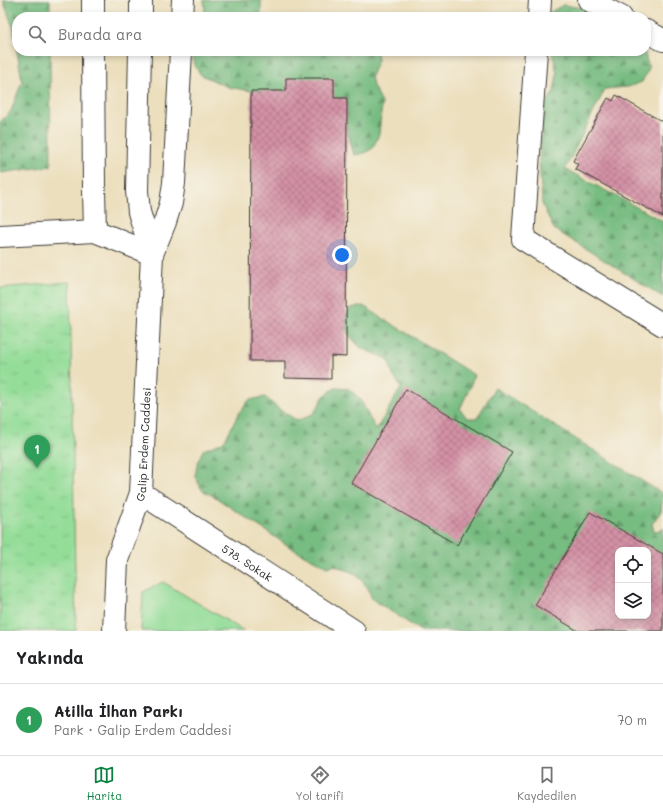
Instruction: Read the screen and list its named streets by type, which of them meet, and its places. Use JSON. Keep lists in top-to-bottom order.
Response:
{
  "streets": {
    "main road": ["Galip Erdem Caddesi", "578. Sokak"]
  },
  "crossings": [
    ["Galip Erdem Caddesi", "578. Sokak"]
  ],
  "page": {
    "search": "Burada ara",
    "pins": "1",
    "heading": "Yakında",
    "list": [
      {
        "mark": "1",
        "name": "Atilla İlhan Parkı",
        "note": "Park · Galip Erdem Caddesi",
        "value": "70 m"
      }
    ],
    "nav": ["Harita", "Yol tarifi", "Kaydedilen"]
  }
}
